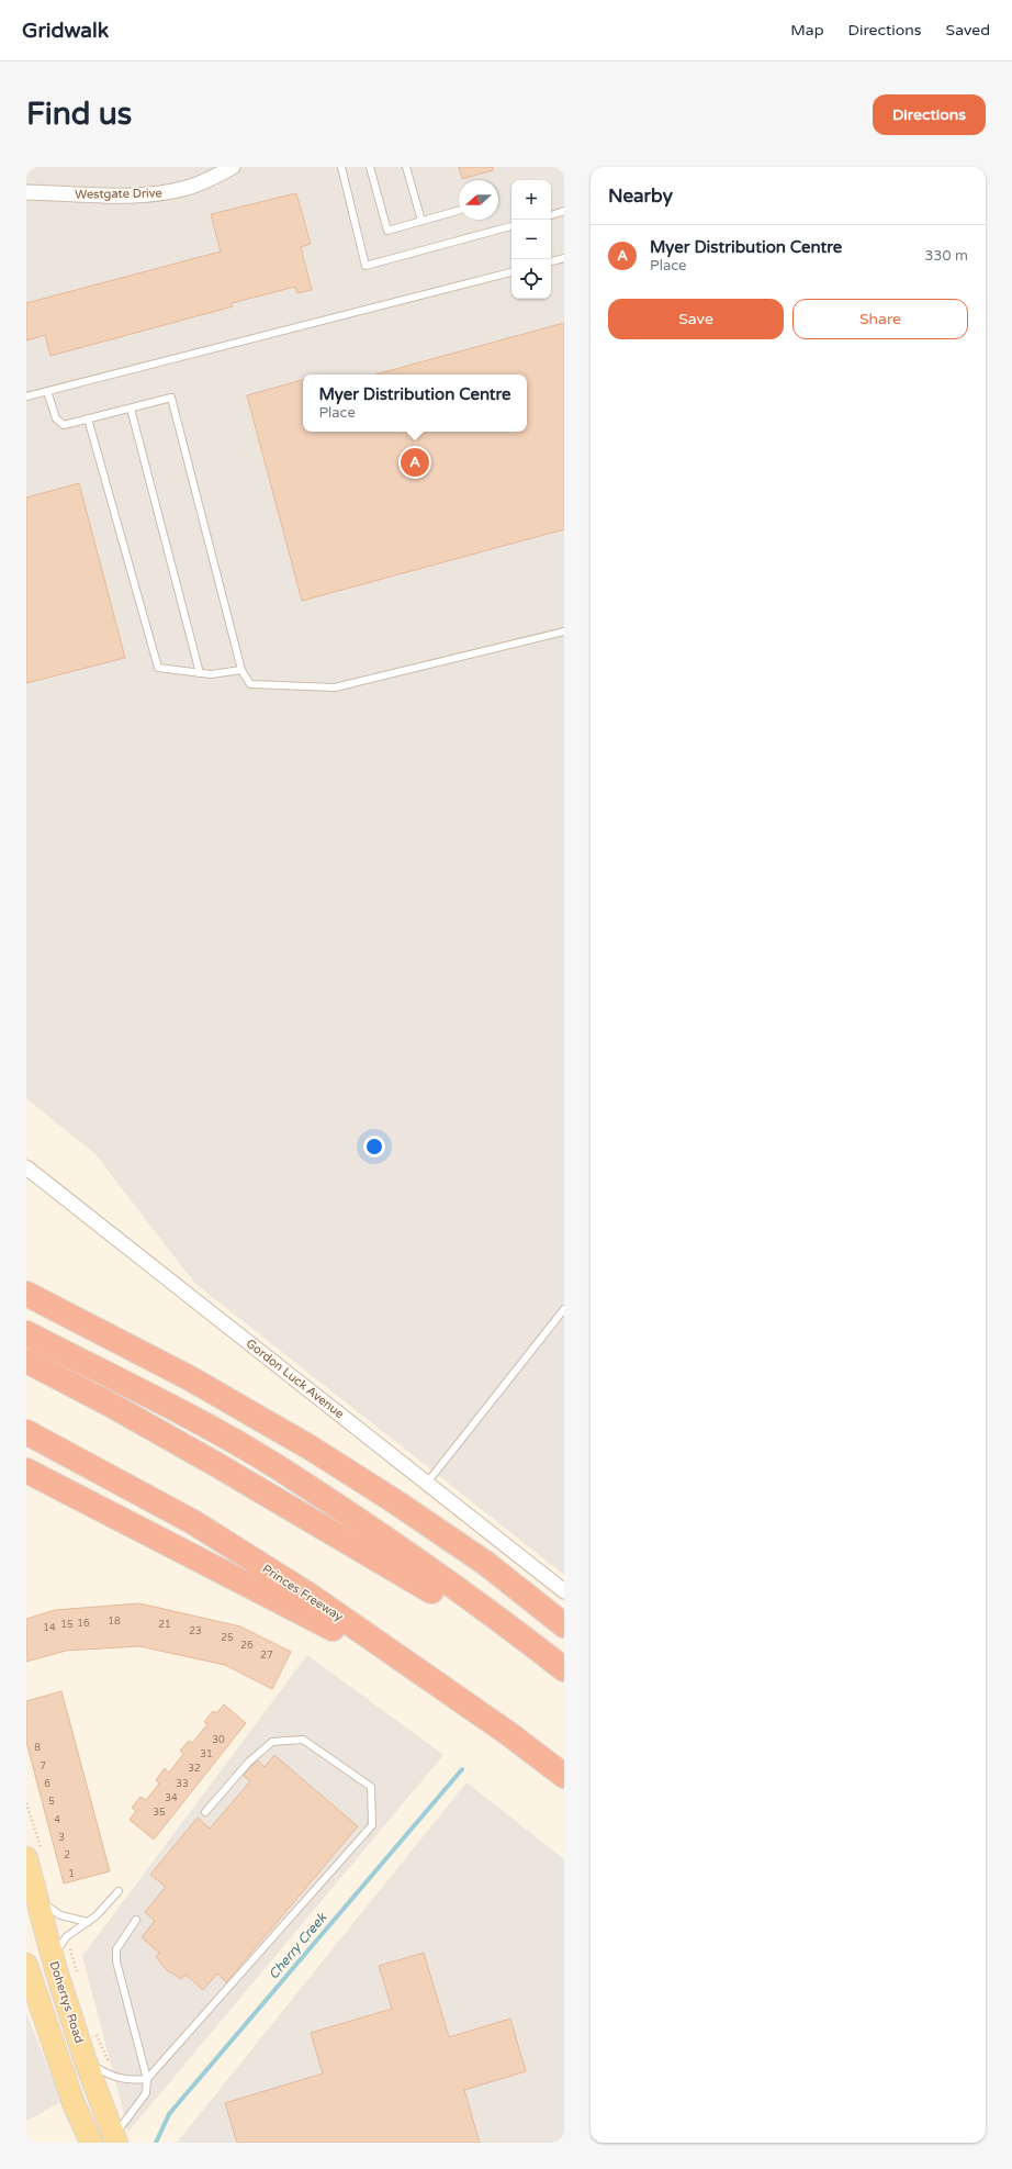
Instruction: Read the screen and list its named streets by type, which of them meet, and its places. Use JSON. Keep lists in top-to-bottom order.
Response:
{
  "streets": {
    "highway": ["Princes Freeway"],
    "main road": ["Dohertys Road"],
    "street": ["Westgate Drive", "Gordon Luck Avenue"]
  },
  "water": ["Cherry Creek"],
  "house_numbers": [
    "18",
    "16",
    "15",
    "21",
    "14",
    "23",
    "25",
    "26",
    "27",
    "30",
    "8",
    "31",
    "7",
    "32",
    "6",
    "33",
    "34",
    "5",
    "35",
    "4",
    "3",
    "2",
    "1"
  ],
  "north": "left",
  "page": {
    "header": "Gridwalk",
    "nav": ["Map", "Directions", "Saved"],
    "buttons": [
      "Directions",
      ["Save", "Share"]
    ],
    "title": "Find us",
    "heading": "Nearby",
    "map_buttons": ["+", "−"],
    "list": [
      {
        "mark": "A",
        "name": "Myer Distribution Centre",
        "note": "Place",
        "value": "330 m"
      }
    ],
    "popup": ["Myer Distribution Centre", "Place"],
    "pins": "A"
  }
}
